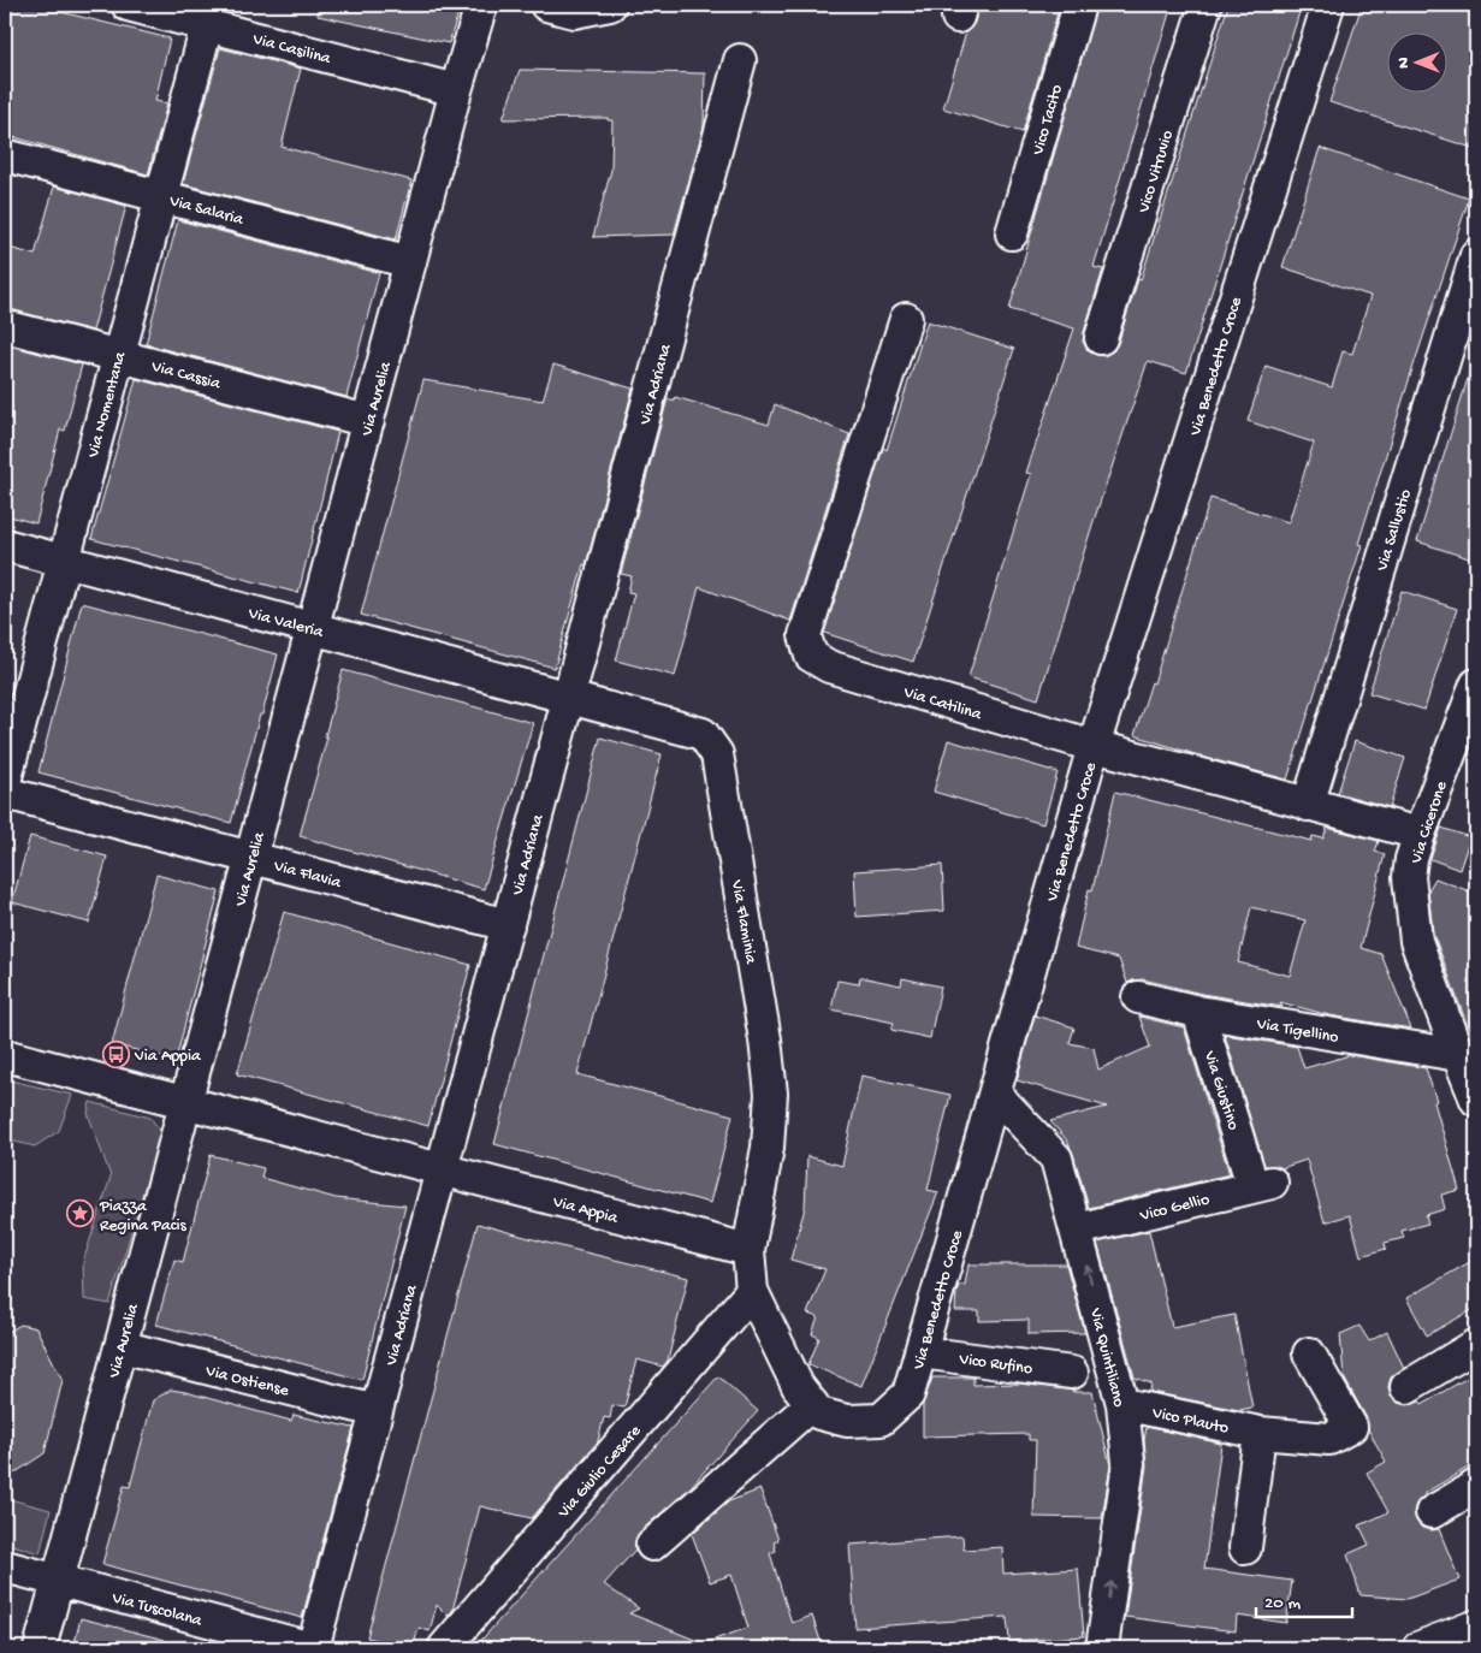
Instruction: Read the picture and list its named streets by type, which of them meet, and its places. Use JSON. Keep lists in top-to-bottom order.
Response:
{
  "streets": {
    "street": [
      "Via Casilina",
      "Vico Tacito",
      "Vico Vitruvio",
      "Via Salaria",
      "Via Benedetto Croce",
      "Via Cassia",
      "Via Adriana",
      "Via Aurelia",
      "Via Nomentana",
      "Via Sallustio",
      "Via Valeria",
      "Via Catilina",
      "Via Cicerone",
      "Via Flavia",
      "Via Flaminia",
      "Via Tigellino",
      "Via Giustino",
      "Vico Gellio",
      "Via Appia",
      "Via Quintiliano",
      "Vico Rufino",
      "Via Ostiense",
      "Vico Plauto",
      "Via Giulio Cesare",
      "Via Tuscolana"
    ]
  },
  "crossings": [
    ["Via Casilina", "Via Aurelia"],
    ["Via Casilina", "Via Nomentana"],
    ["Via Salaria", "Via Aurelia"],
    ["Via Salaria", "Via Nomentana"],
    ["Via Benedetto Croce", "Via Catilina"],
    ["Via Benedetto Croce", "Via Flaminia"],
    ["Via Benedetto Croce", "Via Appia"],
    ["Via Benedetto Croce", "Via Quintiliano"],
    ["Via Benedetto Croce", "Vico Rufino"],
    ["Via Benedetto Croce", "Via Giulio Cesare"],
    ["Via Cassia", "Via Aurelia"],
    ["Via Cassia", "Via Nomentana"],
    ["Via Adriana", "Via Valeria"],
    ["Via Adriana", "Via Flavia"],
    ["Via Adriana", "Via Flaminia"],
    ["Via Adriana", "Via Appia"],
    ["Via Adriana", "Via Ostiense"],
    ["Via Adriana", "Via Tuscolana"],
    ["Via Aurelia", "Via Valeria"],
    ["Via Aurelia", "Via Flavia"],
    ["Via Aurelia", "Via Appia"],
    ["Via Aurelia", "Via Ostiense"],
    ["Via Aurelia", "Via Tuscolana"],
    ["Via Nomentana", "Via Valeria"],
    ["Via Sallustio", "Via Catilina"],
    ["Via Valeria", "Via Flaminia"],
    ["Via Catilina", "Via Cicerone"],
    ["Via Cicerone", "Via Tigellino"],
    ["Via Flaminia", "Via Appia"],
    ["Via Tigellino", "Via Giustino"],
    ["Via Giustino", "Vico Gellio"],
    ["Vico Gellio", "Via Quintiliano"],
    ["Via Quintiliano", "Vico Plauto"]
  ],
  "one_way": ["Via Quintiliano"],
  "places": {
    "bus stop": ["Via Appia"],
    "place": ["Piazza Regina Pacis"]
  },
  "scale_bar": "20 m",
  "north": "left"
}
